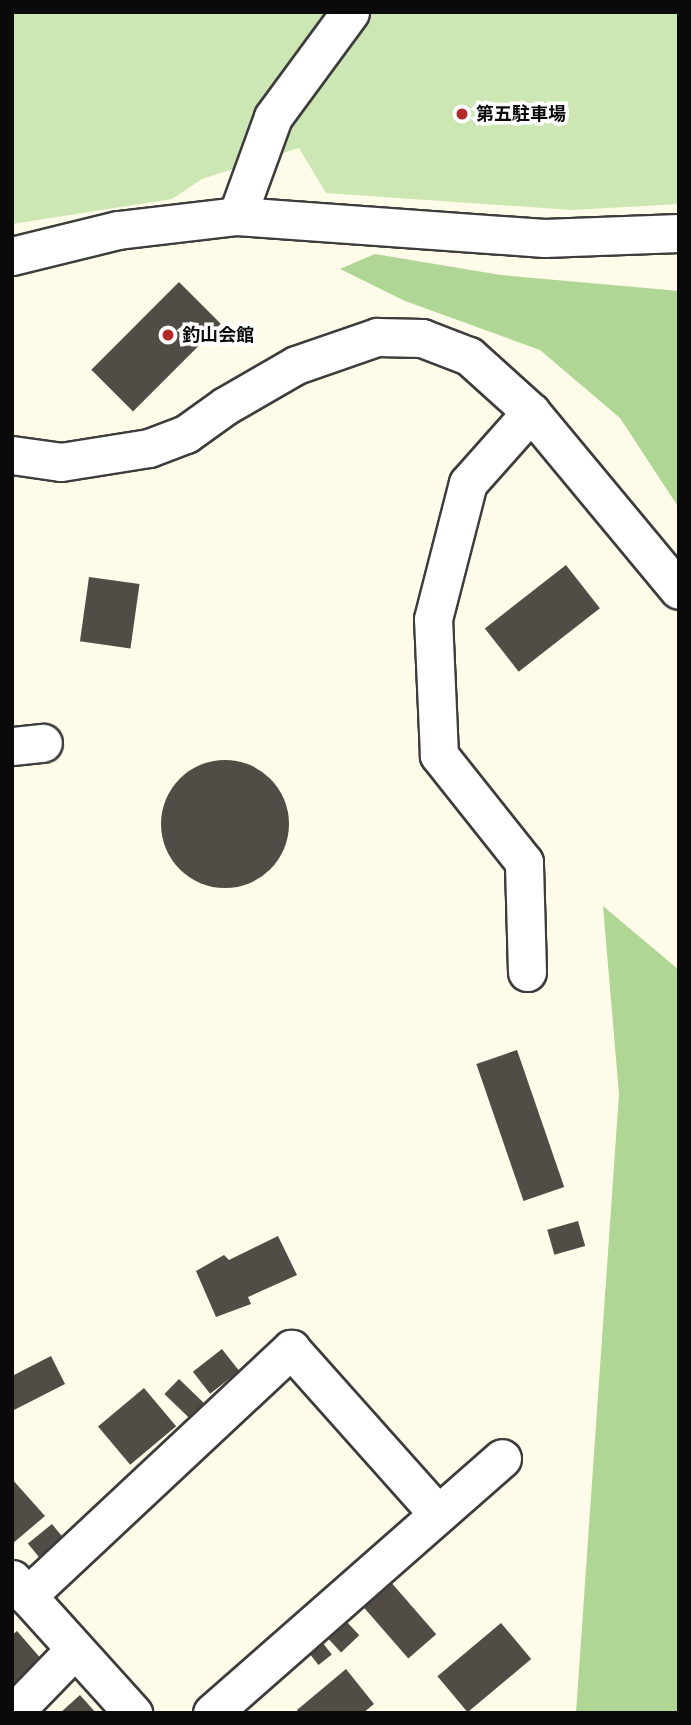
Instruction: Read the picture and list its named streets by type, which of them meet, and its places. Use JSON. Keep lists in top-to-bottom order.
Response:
{
  "places": ["第五駐車場", "釣山会館"]
}
